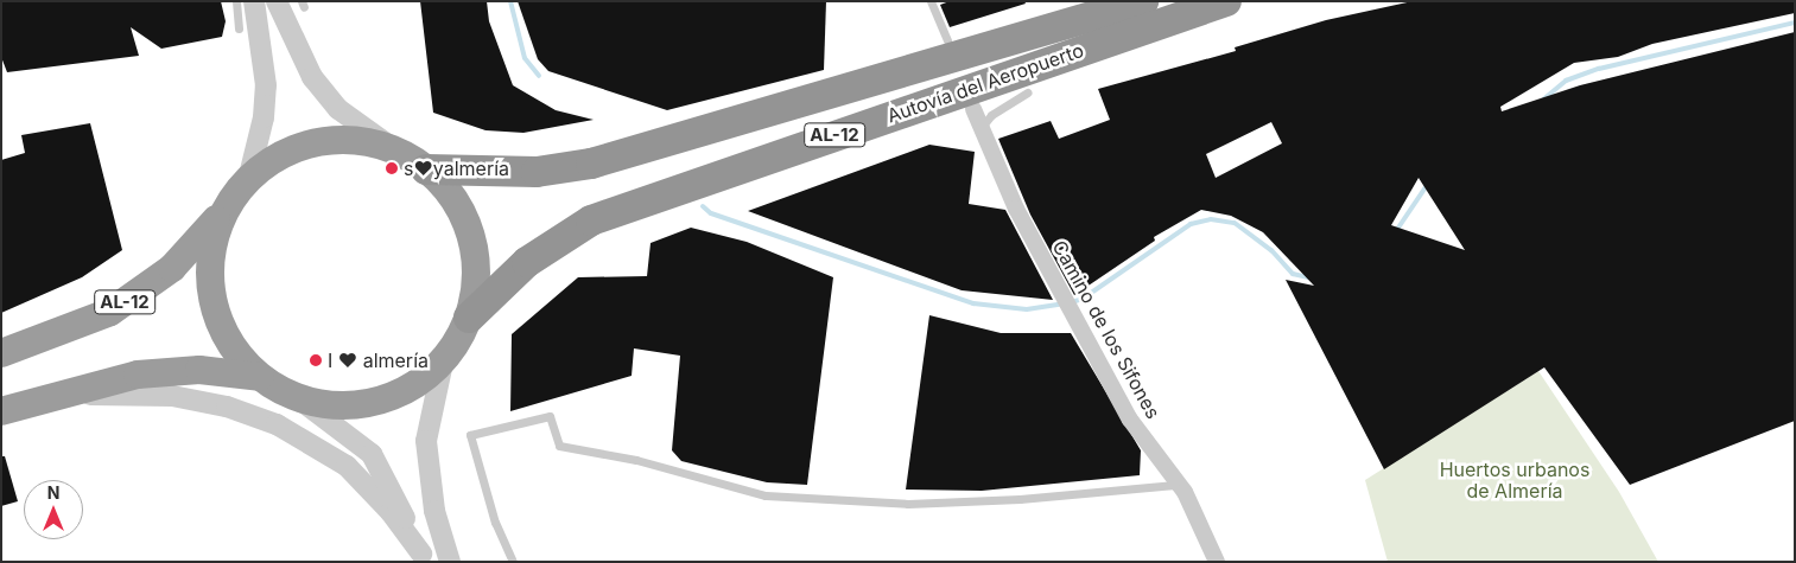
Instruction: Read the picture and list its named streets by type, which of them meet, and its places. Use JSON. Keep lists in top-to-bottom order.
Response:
{
  "streets": {
    "highway": ["Autovía del Aeropuerto", "AL-12"],
    "street": ["Camino de los Sifones"]
  },
  "crossings": [
    ["Autovía del Aeropuerto", "AL-12"]
  ],
  "parks": ["Huertos urbanos de Almería"],
  "places": ["s♥yalmería", "I ♥ almería"],
  "north": "top"
}
